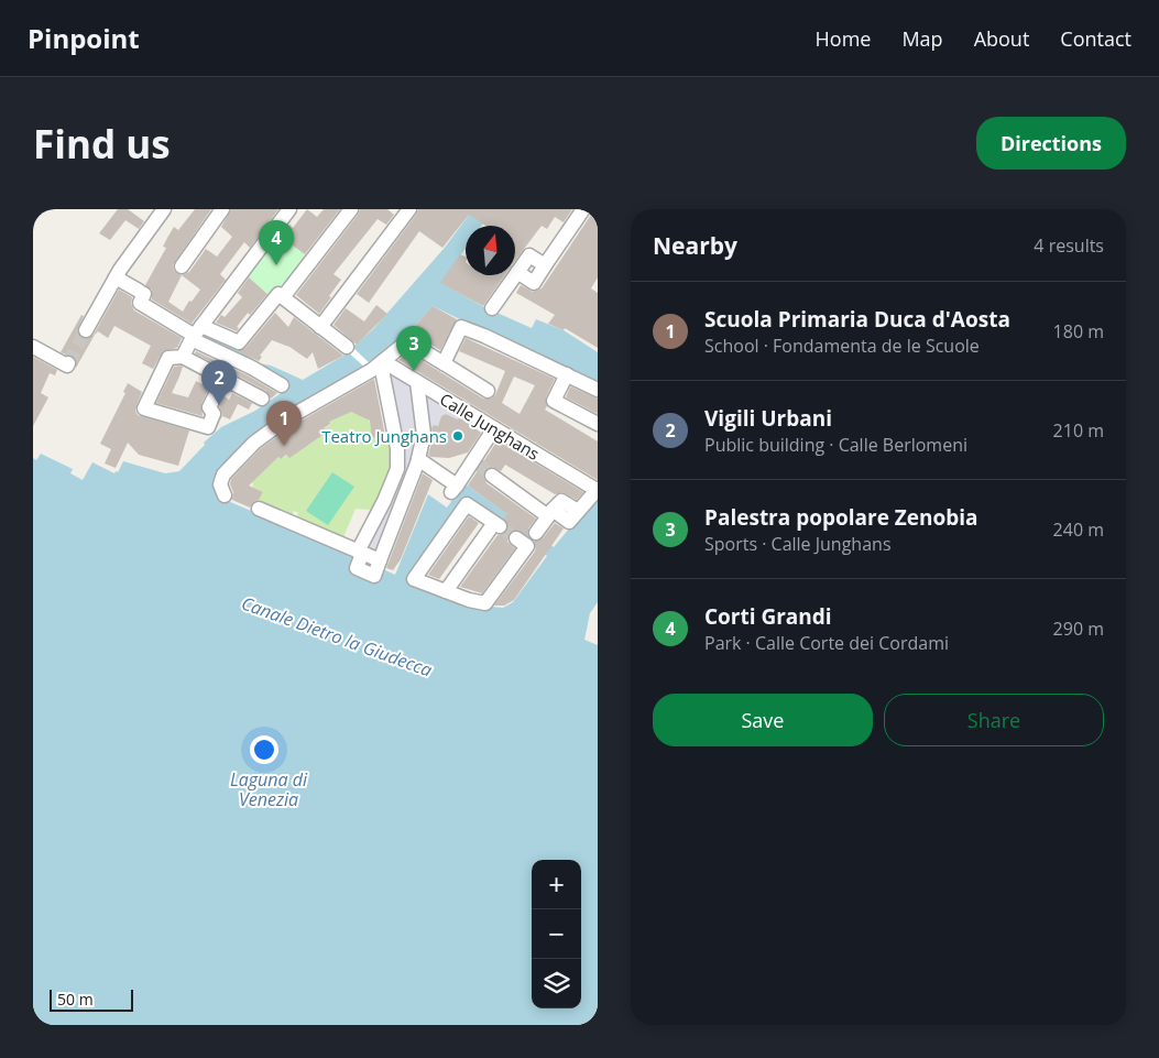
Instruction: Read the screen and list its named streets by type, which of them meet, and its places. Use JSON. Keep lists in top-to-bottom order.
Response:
{
  "streets": {
    "street": ["Calle Junghans"]
  },
  "water": ["Canale Dietro la Giudecca", "Laguna di Venezia"],
  "places": ["Teatro Junghans"],
  "scale_bar": "50 m",
  "north": "top",
  "page": {
    "header": "Pinpoint",
    "nav": [
      "Home",
      "Map",
      "About",
      "Contact"
    ],
    "buttons": [
      "Directions",
      ["Save", "Share"]
    ],
    "title": "Find us",
    "heading": ["Nearby", "4 results"],
    "pins": [
      "4",
      "3",
      "2",
      "1"
    ],
    "list": [
      {
        "mark": "1",
        "name": "Scuola Primaria Duca d'Aosta",
        "note": "School · Fondamenta de le Scuole",
        "value": "180 m"
      },
      {
        "mark": "2",
        "name": "Vigili Urbani",
        "note": "Public building · Calle Berlomeni",
        "value": "210 m"
      },
      {
        "mark": "3",
        "name": "Palestra popolare Zenobia",
        "note": "Sports · Calle Junghans",
        "value": "240 m"
      },
      {
        "mark": "4",
        "name": "Corti Grandi",
        "note": "Park · Calle Corte dei Cordami",
        "value": "290 m"
      }
    ],
    "map_buttons": ["+", "−"],
    "scale": "50 m"
  }
}
